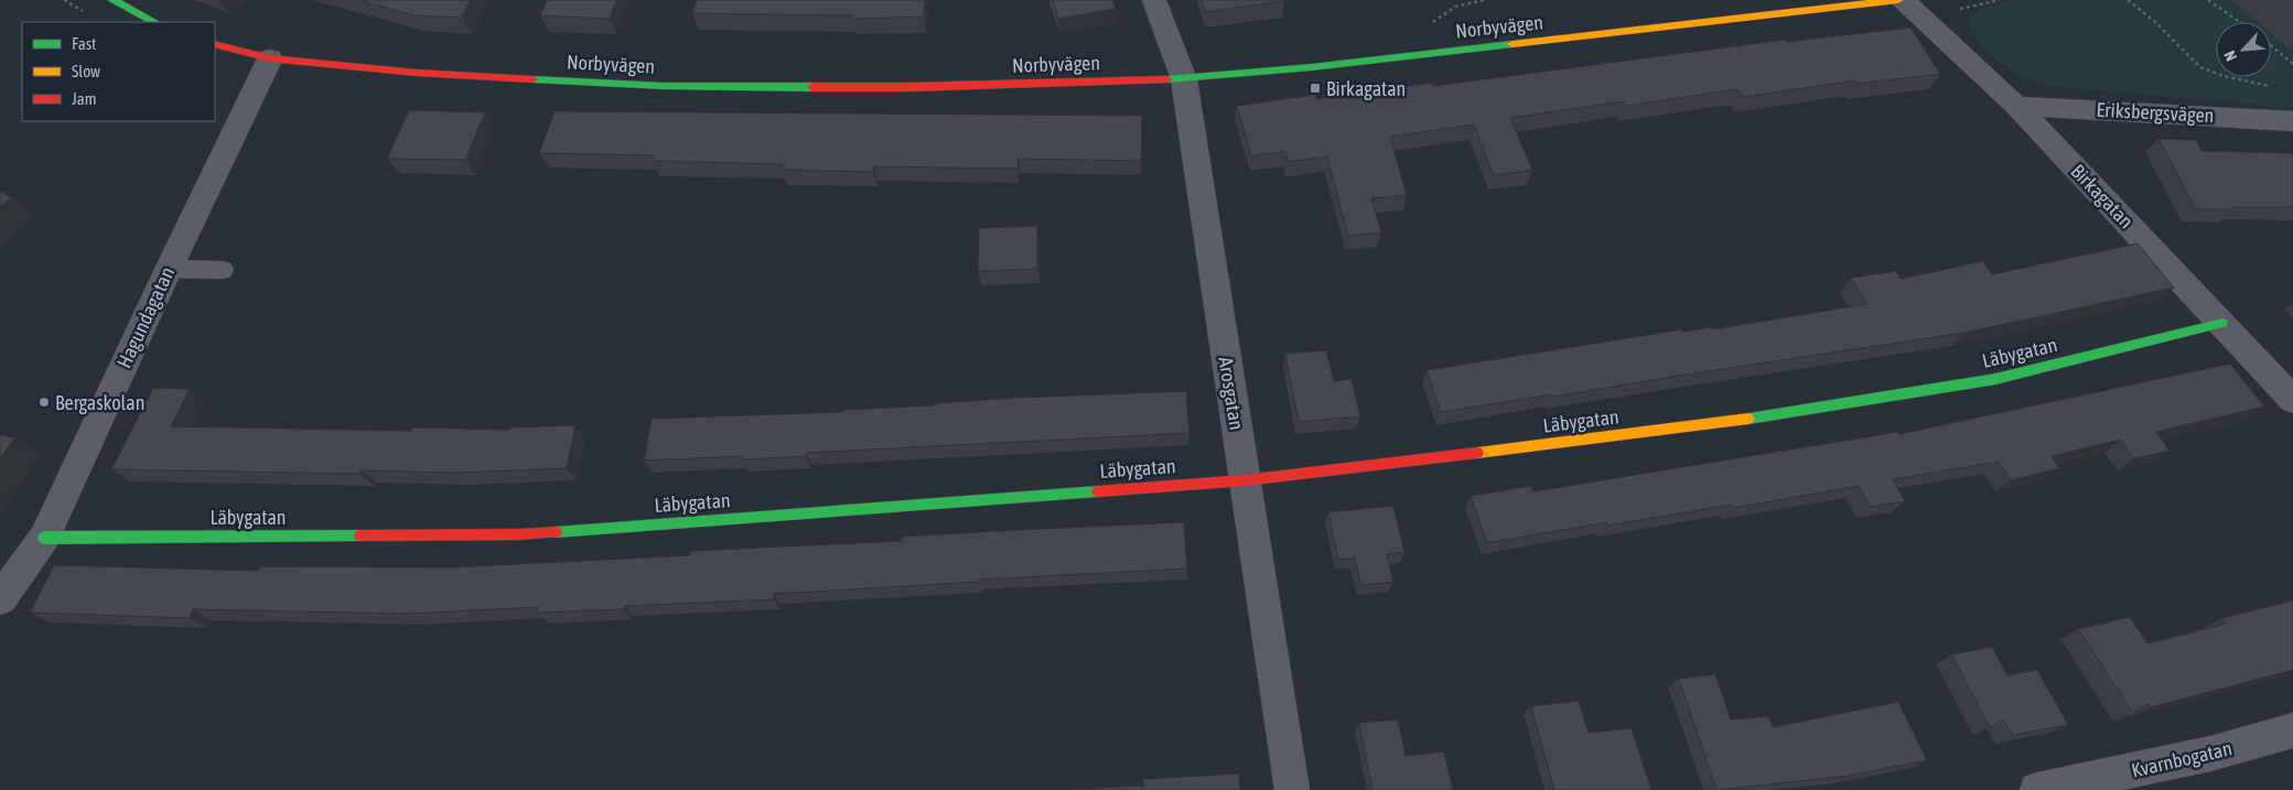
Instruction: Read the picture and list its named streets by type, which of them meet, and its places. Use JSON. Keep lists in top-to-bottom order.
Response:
{
  "streets": {
    "street": [
      "Norbyvägen",
      "Eriksbergsvägen",
      "Birkagatan",
      "Hagundagatan",
      "Läbygatan",
      "Arosgatan",
      "Kvarnbogatan"
    ]
  },
  "crossings": [
    ["Norbyvägen", "Hagundagatan"],
    ["Norbyvägen", "Arosgatan"],
    ["Eriksbergsvägen", "Birkagatan"],
    ["Birkagatan", "Läbygatan"],
    ["Hagundagatan", "Läbygatan"],
    ["Läbygatan", "Arosgatan"]
  ],
  "places": {
    "transit": ["Birkagatan"],
    "other": ["Bergaskolan"]
  },
  "legend": ["Fast", "Slow", "Jam"],
  "north": "bottom left"
}
